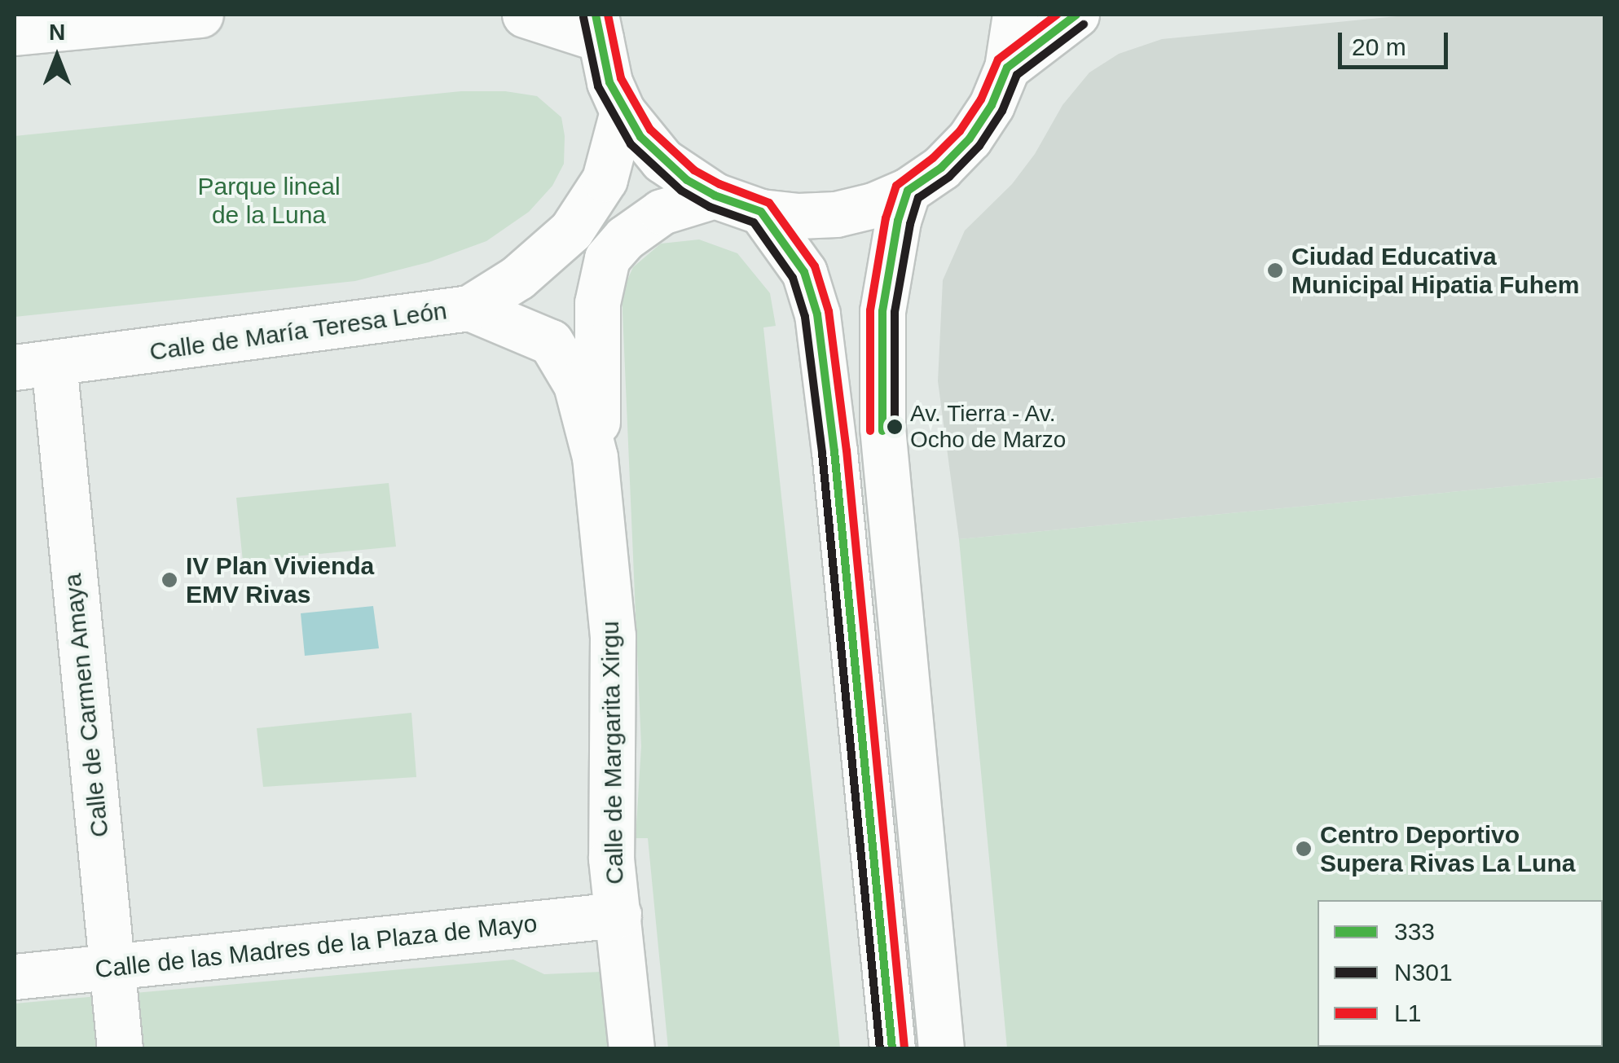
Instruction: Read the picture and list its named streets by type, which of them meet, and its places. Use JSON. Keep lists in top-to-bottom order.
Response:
{
  "streets": {
    "street": [
      "Calle de María Teresa León",
      "Calle de Carmen Amaya",
      "Calle de Margarita Xirgu",
      "Calle de las Madres de la Plaza de Mayo"
    ]
  },
  "crossings": [
    ["Calle de María Teresa León", "Calle de Carmen Amaya"],
    ["Calle de María Teresa León", "Calle de Margarita Xirgu"],
    ["Calle de Carmen Amaya", "Calle de las Madres de la Plaza de Mayo"],
    ["Calle de Margarita Xirgu", "Calle de las Madres de la Plaza de Mayo"]
  ],
  "parks": ["Parque lineal de la Luna"],
  "places": [
    "Ciudad Educativa Municipal Hipatia Fuhem",
    "Av. Tierra - Av. Ocho de Marzo",
    "IV Plan Vivienda EMV Rivas",
    "Centro Deportivo Supera Rivas La Luna"
  ],
  "lines": ["transit line 333", "transit line L1", "transit line N301"],
  "legend": ["333", "N301", "L1"],
  "scale_bar": "20 m",
  "north": "top"
}
